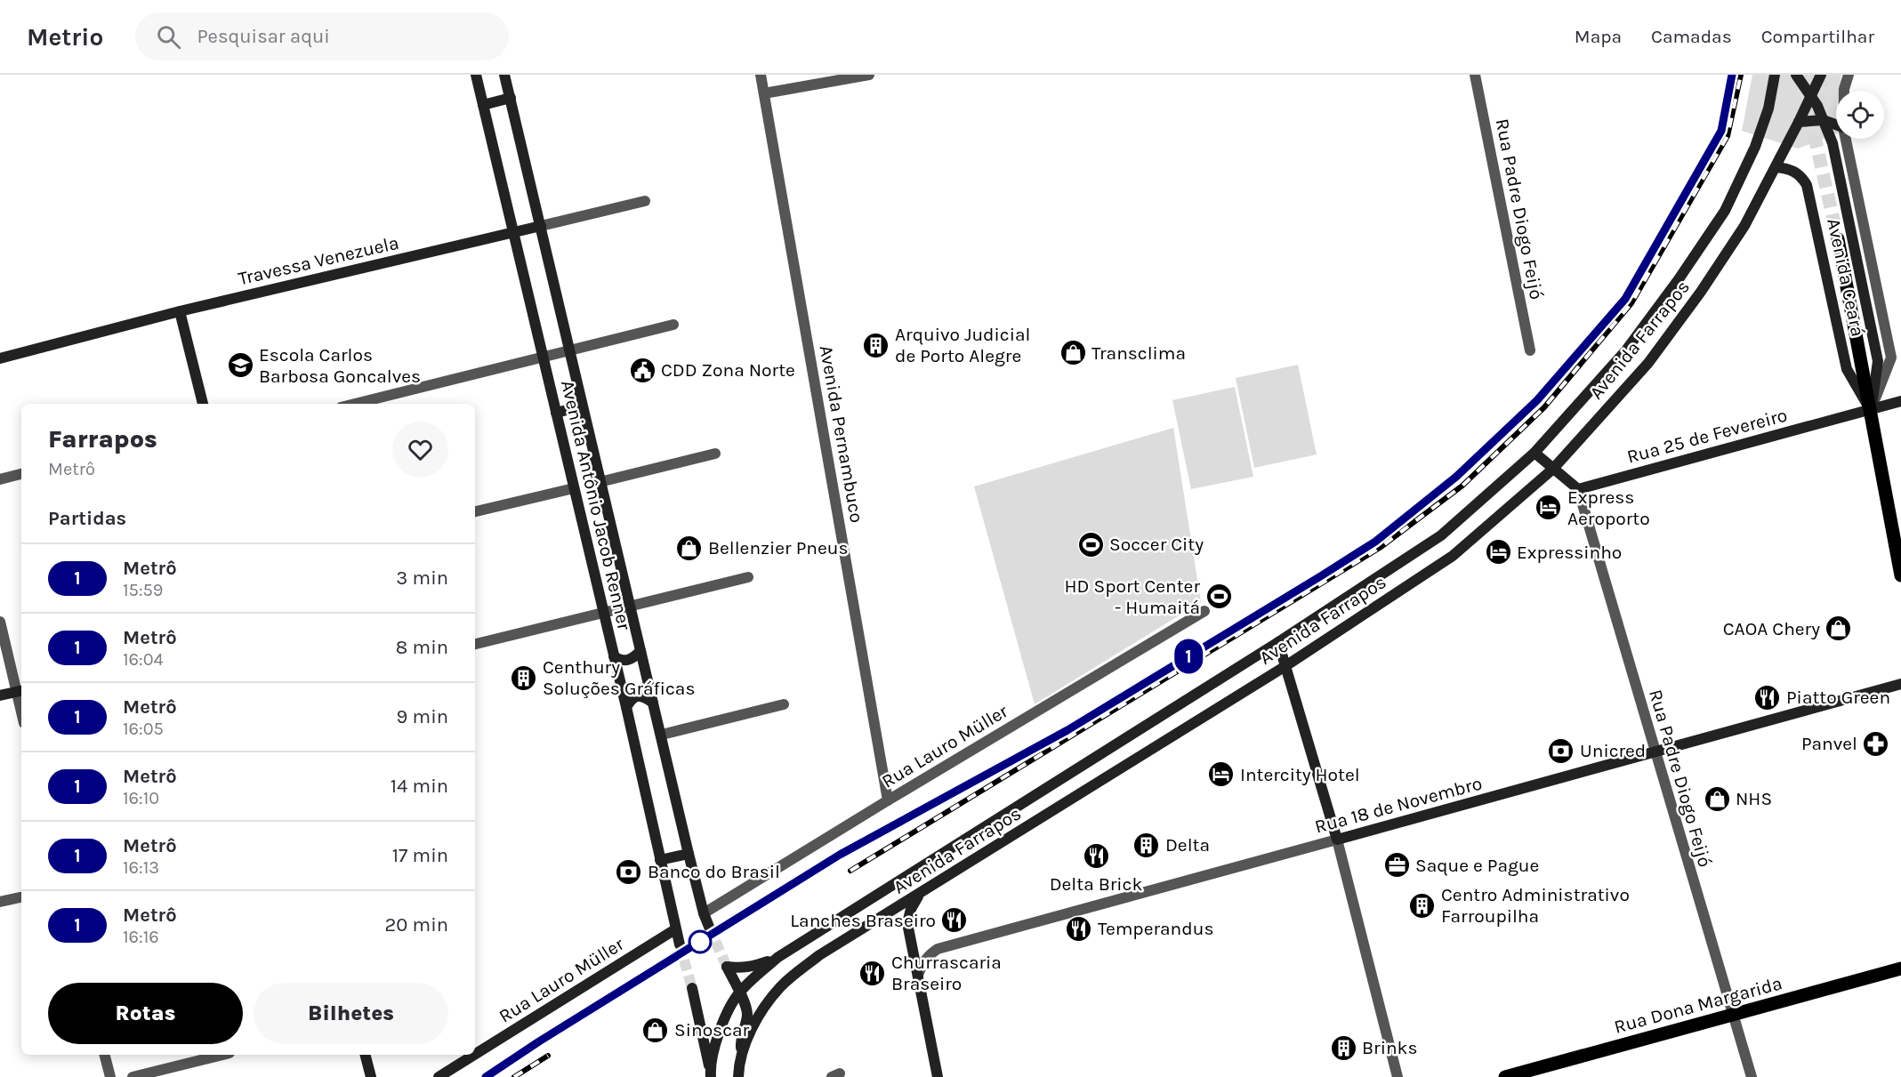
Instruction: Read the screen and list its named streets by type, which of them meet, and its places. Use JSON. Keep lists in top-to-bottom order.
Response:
{
  "streets": {
    "main road": [
      "Travessa Venezuela",
      "Avenida Ceará",
      "Avenida Farrapos",
      "Rua 25 de Fevereiro",
      "Avenida Antônio Jacob Renner",
      "Rua Lauro Müller",
      "Rua 18 de Novembro",
      "Rua Dona Margarida"
    ],
    "street": ["Rua Padre Diogo Feijó", "Avenida Pernambuco"]
  },
  "crossings": [
    ["Rua Padre Diogo Feijó", "Rua 25 de Fevereiro"],
    ["Rua Padre Diogo Feijó", "Rua 18 de Novembro"],
    ["Rua Padre Diogo Feijó", "Rua Dona Margarida"],
    ["Travessa Venezuela", "Avenida Antônio Jacob Renner"],
    ["Avenida Ceará", "Avenida Farrapos"],
    ["Avenida Ceará", "Rua 25 de Fevereiro"],
    ["Avenida Pernambuco", "Rua Lauro Müller"],
    ["Avenida Antônio Jacob Renner", "Rua Lauro Müller"]
  ],
  "places": {
    "building": [
      "Arquivo Judicial de Porto Alegre",
      "Centhury Soluções Gráficas",
      "Delta",
      "Centro Administrativo Farroupilha",
      "Brinks"
    ],
    "shop": [
      "Transclima",
      "Bellenzier Pneus",
      "CAOA Chery",
      "NHS",
      "Sinoscar"
    ],
    "school or university": ["Escola Carlos Barbosa Goncalves"],
    "public building": ["CDD Zona Norte"],
    "hotel": ["Express Aeroporto", "Expressinho", "Intercity Hotel"],
    "sports": ["Soccer City", "HD Sport Center - Humaitá"],
    "restaurant": [
      "Piatto Green",
      "Delta Brick",
      "Lanches Braseiro",
      "Temperandus",
      "Churrascaria Braseiro"
    ],
    "pharmacy": ["Panvel"],
    "bank": ["Unicred", "Banco do Brasil"],
    "office": ["Saque e Pague"]
  },
  "lines": ["metro line 1"],
  "page": {
    "header": "Metrio",
    "search": "Pesquisar aqui",
    "nav": ["Mapa", "Camadas", "Compartilhar"],
    "on_map": "1",
    "heading": [
      ["Farrapos", "Metrô"],
      "Partidas"
    ],
    "list": [
      {
        "mark": "1",
        "name": "Metrô",
        "note": "15:59",
        "value": "3 min"
      },
      {
        "mark": "1",
        "name": "Metrô",
        "note": "16:04",
        "value": "8 min"
      },
      {
        "mark": "1",
        "name": "Metrô",
        "note": "16:05",
        "value": "9 min"
      },
      {
        "mark": "1",
        "name": "Metrô",
        "note": "16:10",
        "value": "14 min"
      },
      {
        "mark": "1",
        "name": "Metrô",
        "note": "16:13",
        "value": "17 min"
      },
      {
        "mark": "1",
        "name": "Metrô",
        "note": "16:16",
        "value": "20 min"
      }
    ],
    "buttons": ["Rotas", "Bilhetes"]
  }
}
